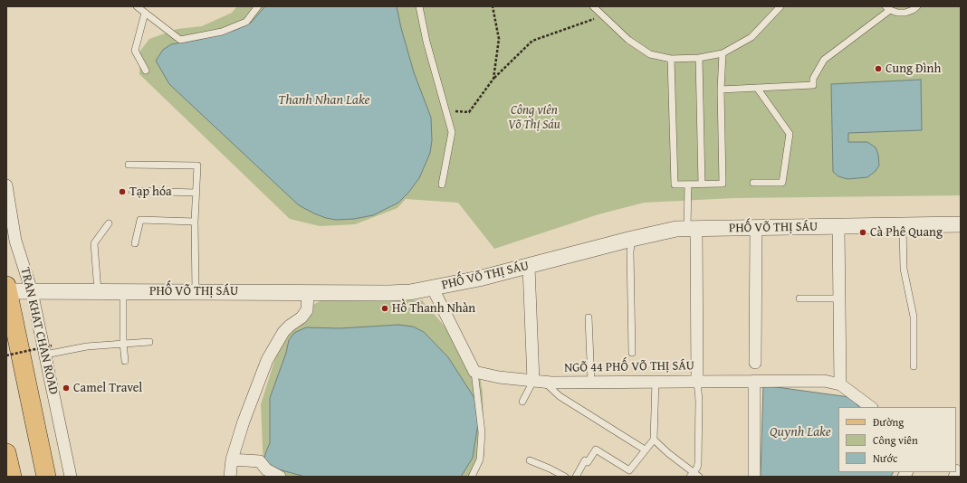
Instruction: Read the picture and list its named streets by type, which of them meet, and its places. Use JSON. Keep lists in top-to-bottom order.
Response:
{
  "streets": {
    "main road": ["TRAN KHAT CHAN ROAD"],
    "street": ["PHỐ VÕ THỊ SÁU", "NGÕ 44 PHỐ VÕ THỊ SÁU"]
  },
  "crossings": [
    ["PHỐ VÕ THỊ SÁU", "TRAN KHAT CHAN ROAD"]
  ],
  "water": ["Thanh Nhan Lake", "Quynh Lake"],
  "parks": ["Công viên Võ Thị Sáu"],
  "places": [
    "Cung Đình",
    "Tạp hóa",
    "Cà Phê Quang",
    "Hồ Thanh Nhàn",
    "Camel Travel"
  ],
  "legend": ["Đường", "Công viên", "Nước"]
}
